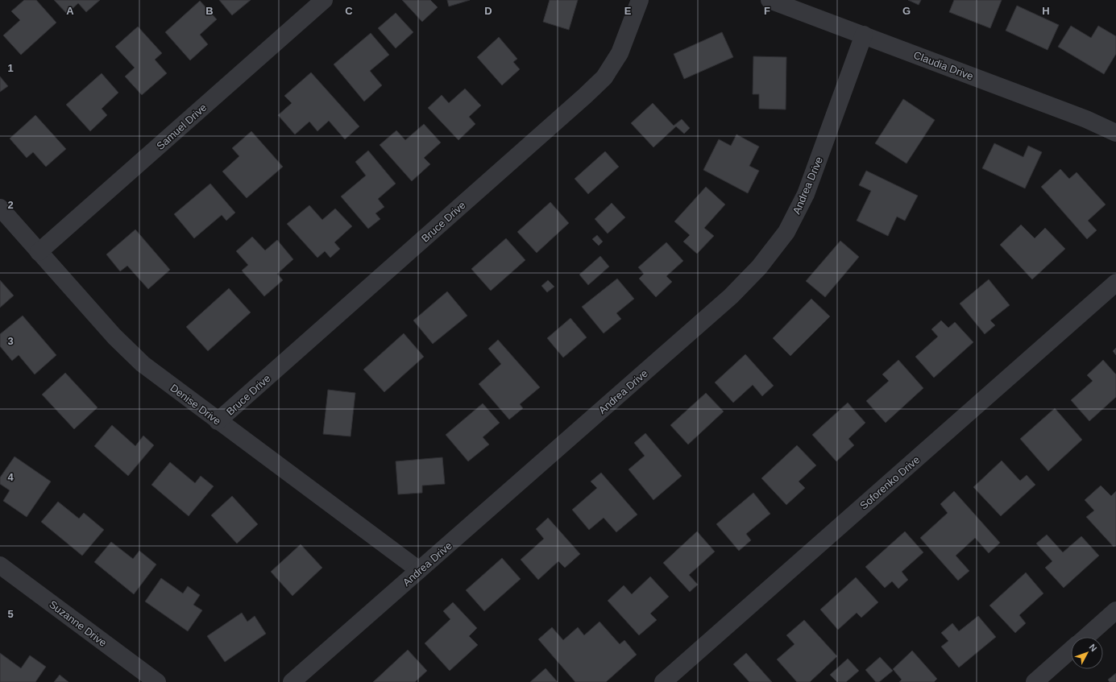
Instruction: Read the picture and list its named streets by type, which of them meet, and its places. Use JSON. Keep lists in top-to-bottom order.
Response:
{
  "streets": {
    "street": [
      "Claudia Drive",
      "Samuel Drive",
      "Andrea Drive",
      "Bruce Drive",
      "Denise Drive",
      "Soforenko Drive",
      "Suzanne Drive"
    ]
  },
  "crossings": [
    ["Claudia Drive", "Andrea Drive"],
    ["Samuel Drive", "Denise Drive"],
    ["Andrea Drive", "Denise Drive"],
    ["Bruce Drive", "Denise Drive"]
  ],
  "north": "top right",
  "grid": {
    "columns": [
      "A",
      "B",
      "C",
      "D",
      "E",
      "F",
      "G",
      "H"
    ],
    "rows": [
      "1",
      "2",
      "3",
      "4",
      "5"
    ]
  }
}
